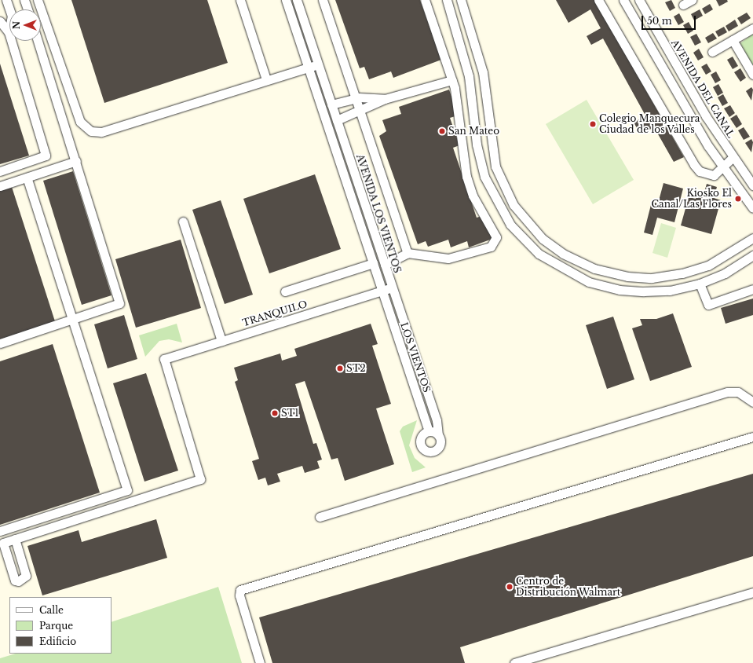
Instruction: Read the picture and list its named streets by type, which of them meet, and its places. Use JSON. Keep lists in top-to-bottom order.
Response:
{
  "streets": {
    "street": [
      "AVENIDA DEL CANAL",
      "AVENIDA LOS VIENTOS",
      "TRANQUILO",
      "LOS VIENTOS"
    ]
  },
  "crossings": [
    ["AVENIDA LOS VIENTOS", "TRANQUILO"],
    ["AVENIDA LOS VIENTOS", "LOS VIENTOS"],
    ["TRANQUILO", "LOS VIENTOS"]
  ],
  "places": [
    "Colegio Manquecura Ciudad de los Valles",
    "San Mateo",
    "Kiosko El Canal/Las Flores",
    "ST2",
    "ST1",
    "Centro de Distribución Walmart"
  ],
  "legend": ["Calle", "Parque", "Edificio"],
  "scale_bar": "50 m",
  "north": "left"
}
